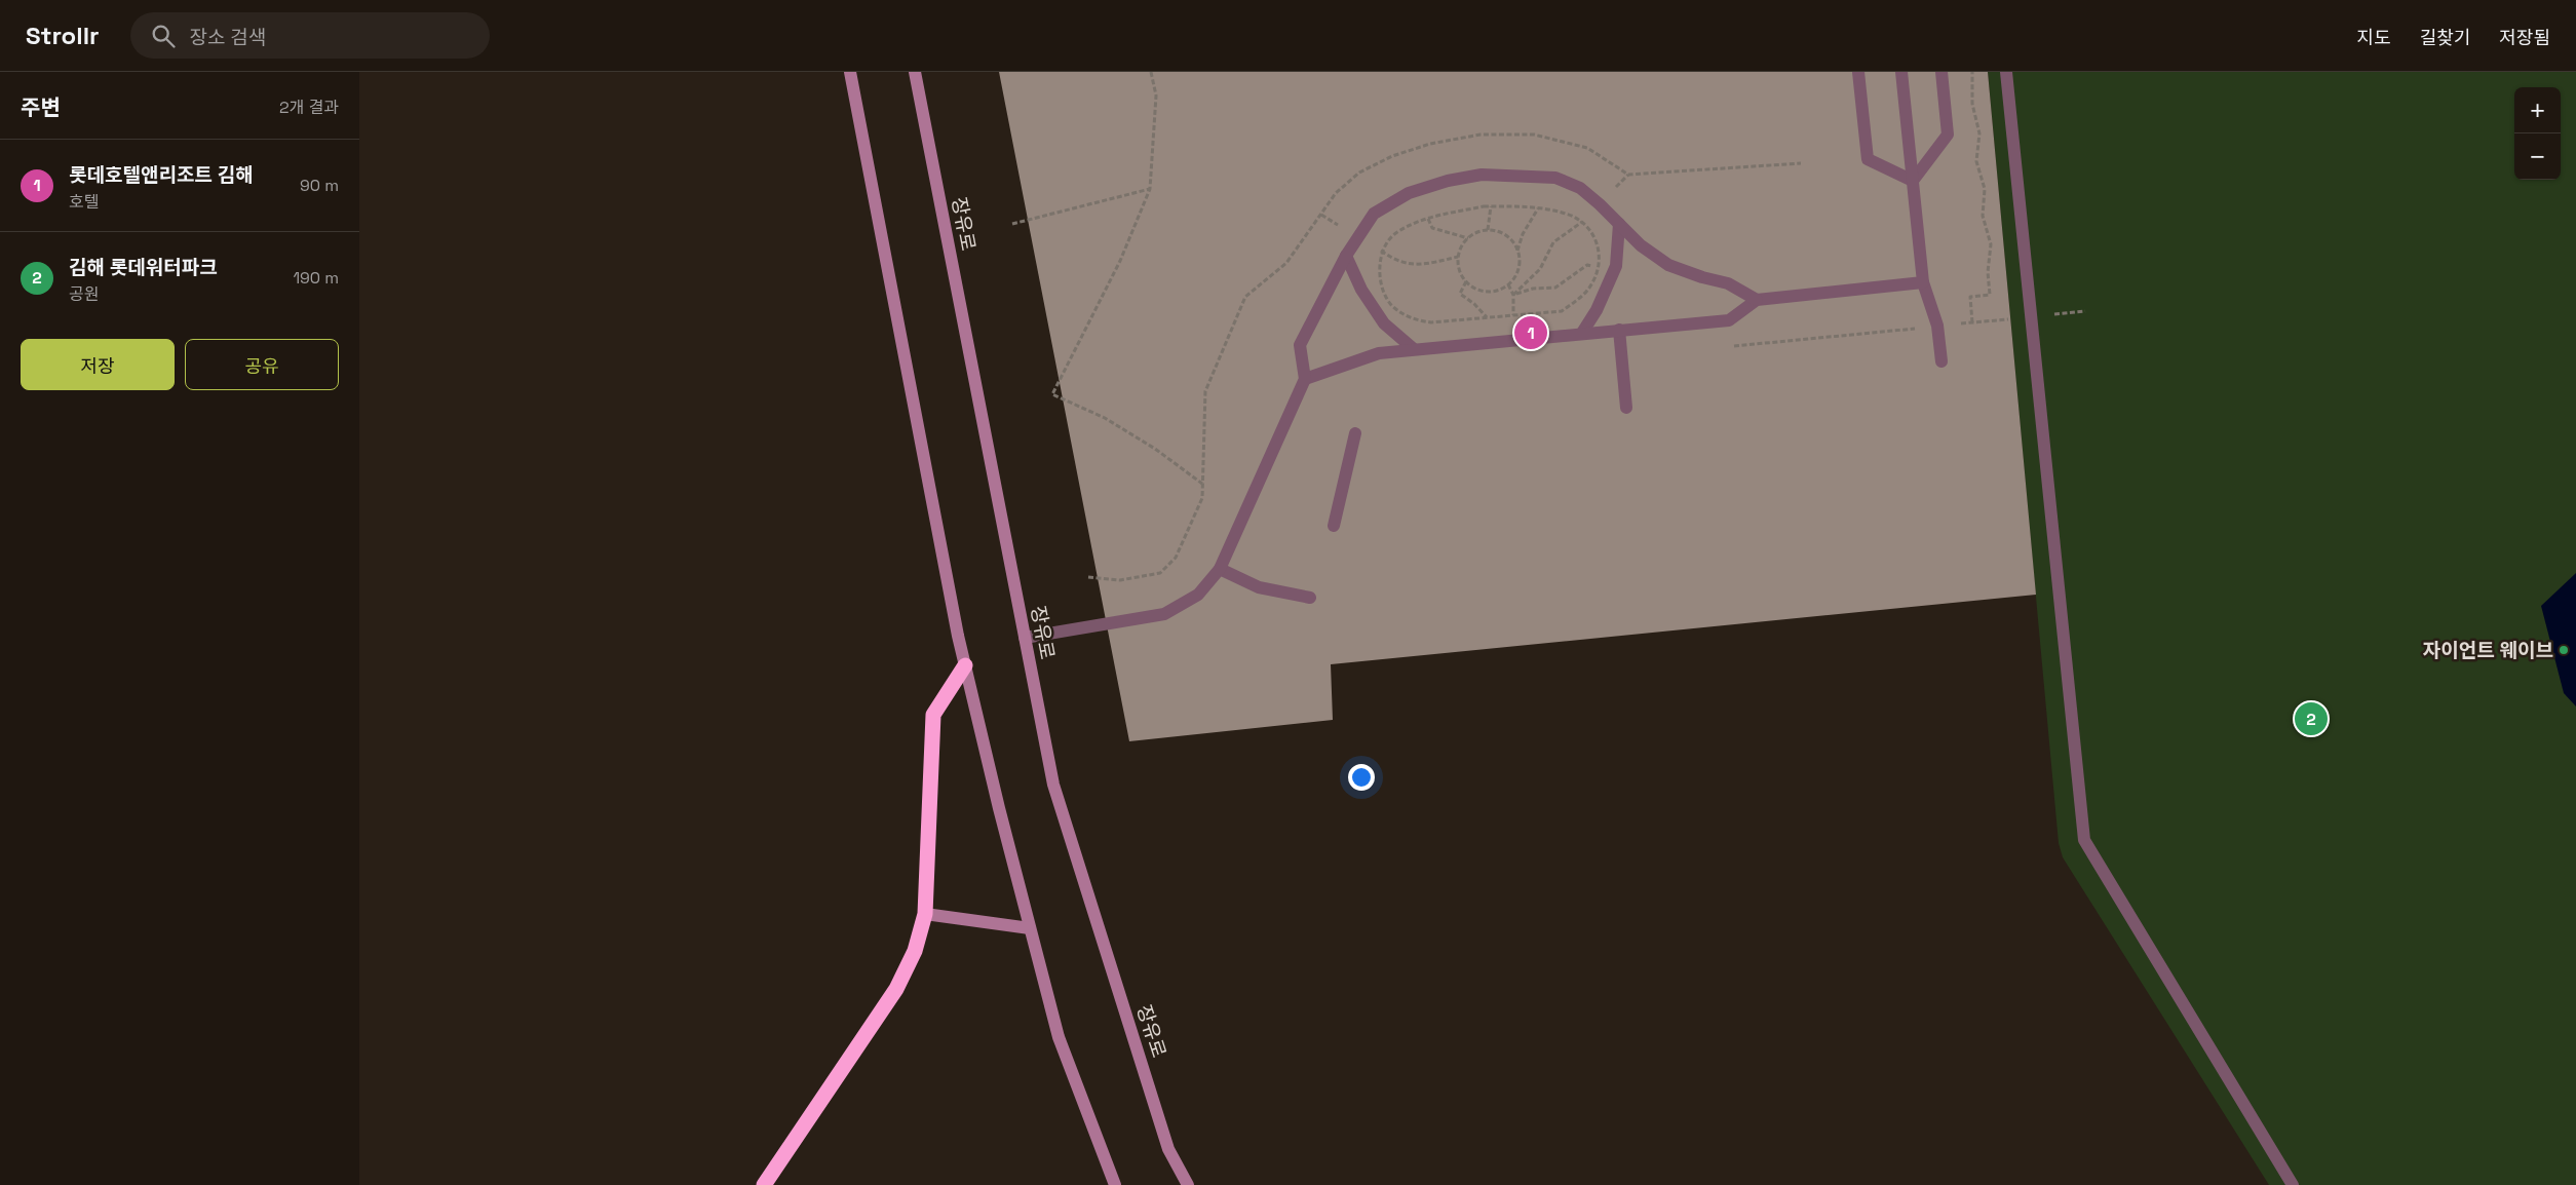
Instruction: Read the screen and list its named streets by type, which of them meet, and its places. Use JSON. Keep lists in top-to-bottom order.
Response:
{
  "streets": {
    "main road": ["장유로"]
  },
  "places": ["자이언트 웨이브"],
  "page": {
    "header": "Strollr",
    "search": "장소 검색",
    "nav": ["지도", "길찾기", "저장됨"],
    "heading": ["주변", "2개 결과"],
    "map_buttons": ["+", "−"],
    "list": [
      {
        "mark": "1",
        "name": "롯데호텔앤리조트 김해",
        "note": "호텔",
        "value": "90 m"
      },
      {
        "mark": "2",
        "name": "김해 롯데워터파크",
        "note": "공원",
        "value": "190 m"
      }
    ],
    "pins": ["1", "2"],
    "buttons": ["저장", "공유"]
  }
}
